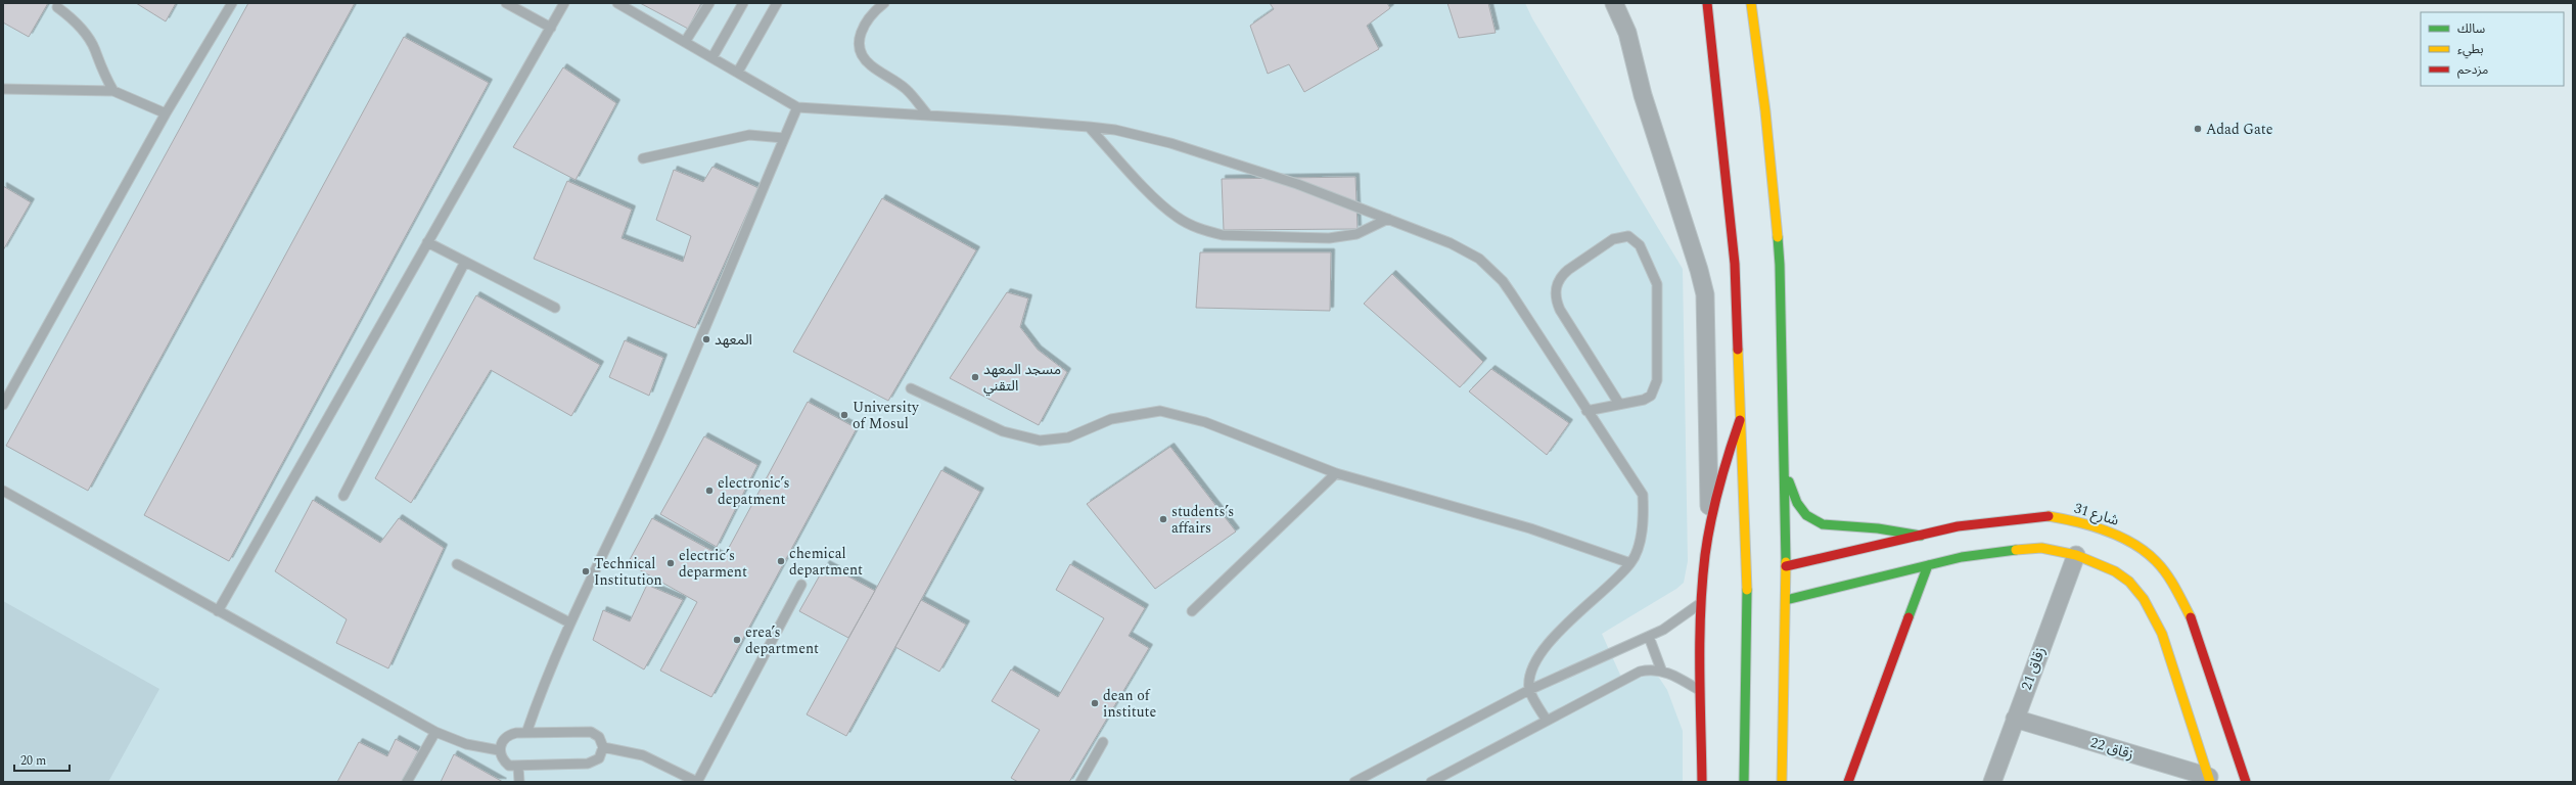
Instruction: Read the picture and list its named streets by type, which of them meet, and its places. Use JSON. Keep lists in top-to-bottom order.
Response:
{
  "streets": {
    "main road": ["شارع 31"],
    "street": ["زقاق 21", "زقاق 22"]
  },
  "crossings": [
    ["زقاق 21", "زقاق 22"]
  ],
  "places": [
    "Adad Gate",
    "المعهد",
    "مسجد المعهد التقني",
    "University of Mosul",
    "electronic’s depatment",
    "students’s affairs",
    "chemical department",
    "electric’s deparment",
    "Technical Institution",
    "erea’s department",
    "dean of institute"
  ],
  "legend": ["سالك", "بطيء", "مزدحم"],
  "scale_bar": "20 m"
}
